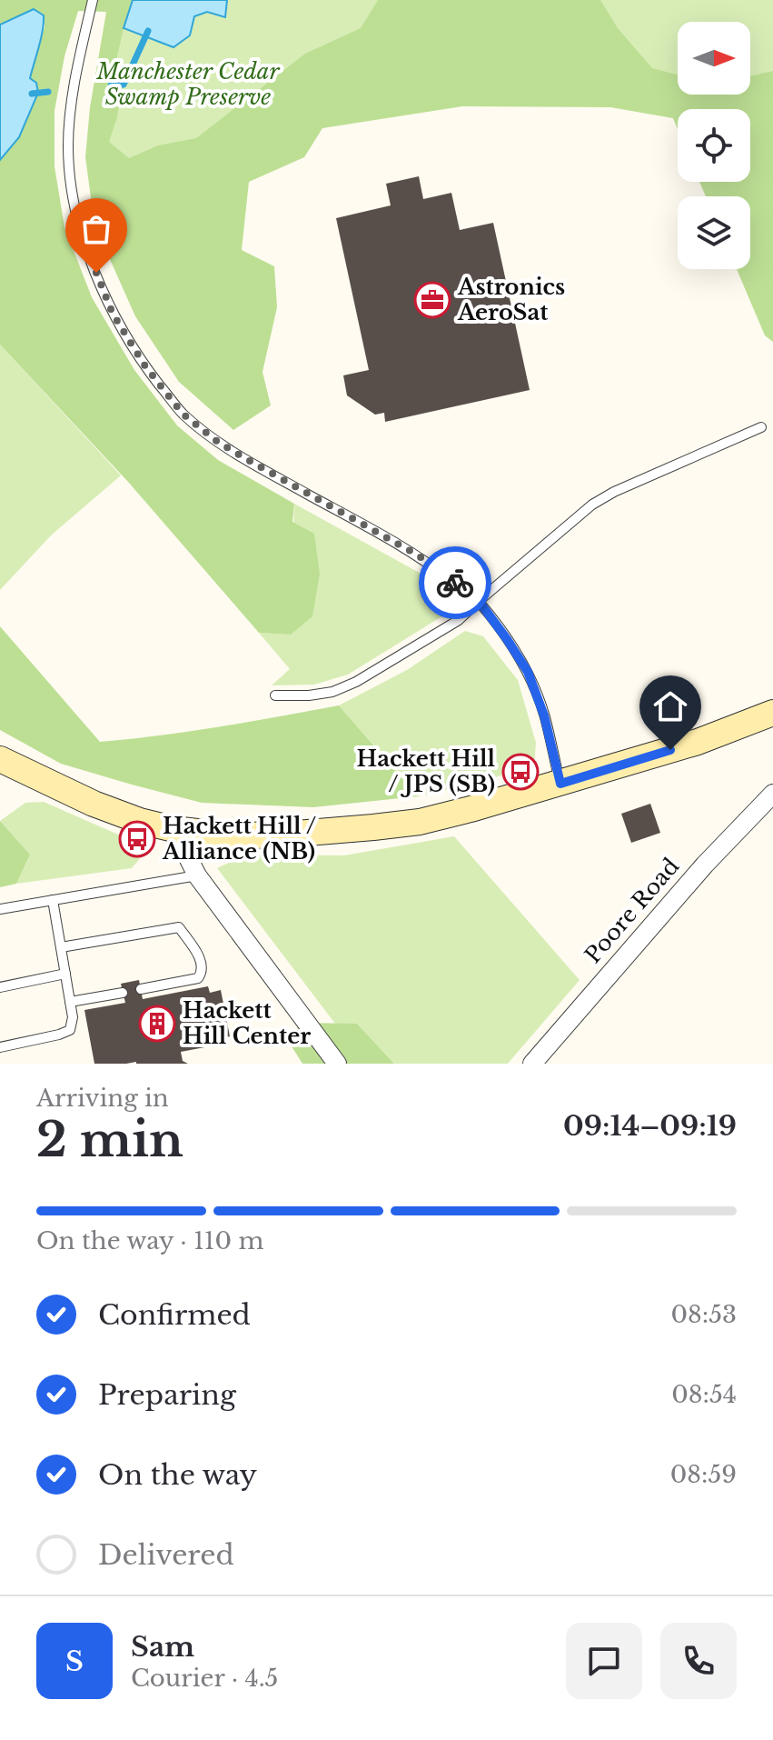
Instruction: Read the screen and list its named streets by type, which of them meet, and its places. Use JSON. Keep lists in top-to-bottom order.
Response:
{
  "streets": {
    "street": ["Poore Road"]
  },
  "parks": ["Manchester Cedar Swamp Preserve"],
  "places": {
    "office": ["Astronics AeroSat"],
    "bus stop": ["Hackett Hill / JPS (SB)", "Hackett Hill / Alliance (NB)"],
    "building": ["Hackett Hill Center"]
  },
  "north": "right",
  "page": {
    "heading": ["2 min", "Arriving in", "09:14–09:19"],
    "panel": ["Sam", "Courier · 4.5"],
    "bar": "On the way · 110 m",
    "list": [
      ["Confirmed", "08:53"],
      ["Preparing", "08:54"],
      ["On the way", "08:59"],
      "Delivered"
    ],
    "round": "S"
  }
}
